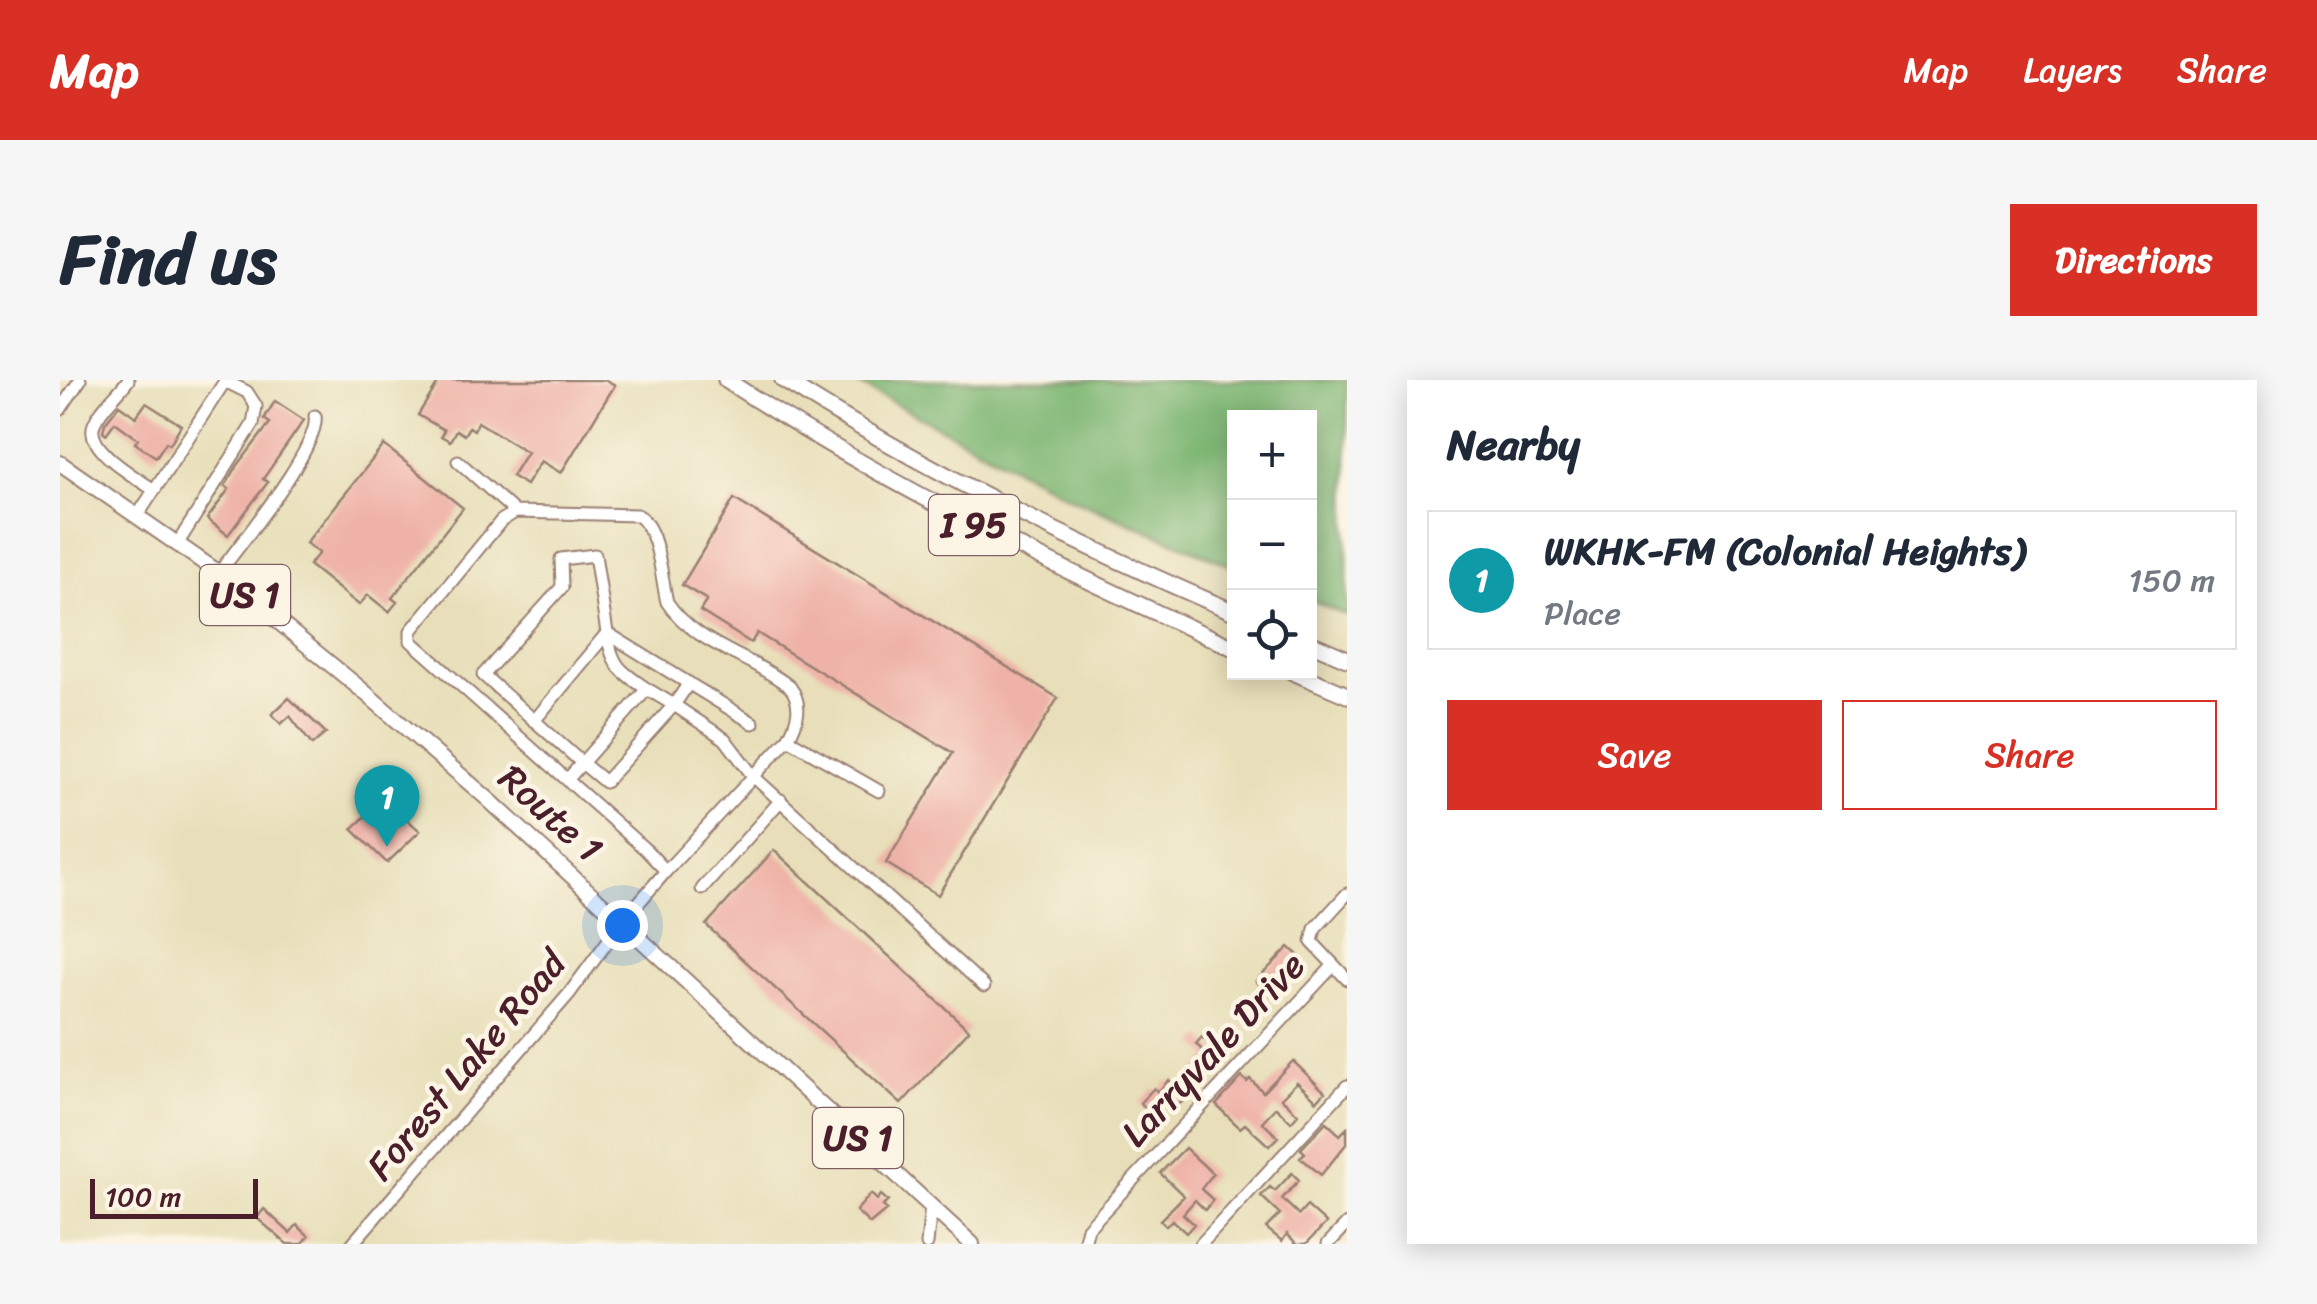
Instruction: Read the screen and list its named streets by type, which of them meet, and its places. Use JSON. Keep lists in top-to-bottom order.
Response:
{
  "streets": {
    "highway": ["I 95"],
    "main road": ["US 1", "Route 1"],
    "street": ["Larryvale Drive", "Forest Lake Road"]
  },
  "crossings": [
    ["Route 1", "Forest Lake Road"]
  ],
  "scale_bar": "100 m",
  "page": {
    "header": "Map",
    "nav": ["Map", "Layers", "Share"],
    "title": "Find us",
    "buttons": [
      "Directions",
      ["Save", "Share"]
    ],
    "heading": "Nearby",
    "map_buttons": ["+", "−"],
    "list": [
      {
        "mark": "1",
        "name": "WKHK-FM (Colonial Heights)",
        "note": "Place",
        "value": "150 m"
      }
    ],
    "pins": "1",
    "scale": "100 m"
  }
}
